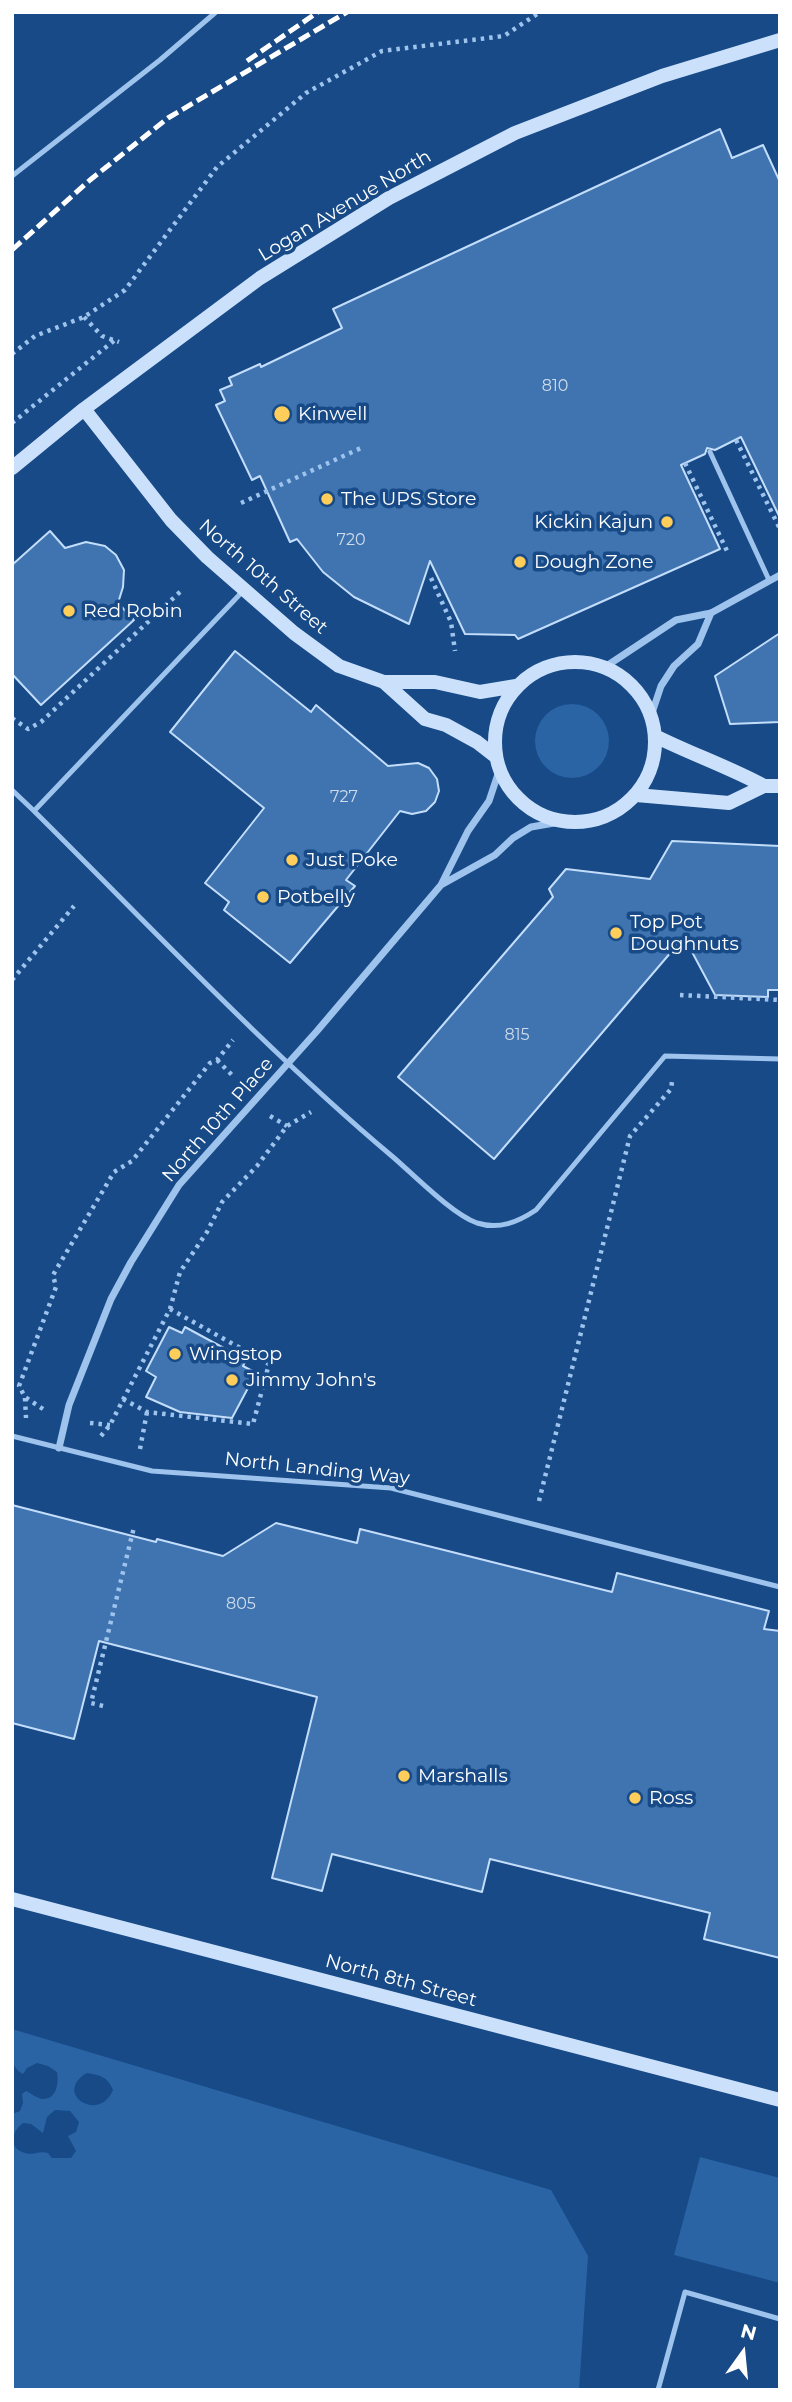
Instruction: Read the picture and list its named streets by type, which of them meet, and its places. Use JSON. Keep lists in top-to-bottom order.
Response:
{
  "streets": {
    "street": [
      "Logan Avenue North",
      "North 10th Street",
      "North 10th Place",
      "North 8th Street"
    ],
    "lane": ["North Landing Way"]
  },
  "crossings": [
    ["Logan Avenue North", "North 10th Street"],
    ["North 10th Street", "North 10th Place"],
    ["North 10th Place", "North Landing Way"]
  ],
  "places": [
    "Kinwell",
    "The UPS Store",
    "Kickin Kajun",
    "Dough Zone",
    "Red Robin",
    "Just Poke",
    "Potbelly",
    "Top Pot Doughnuts",
    "Wingstop",
    "Jimmy John's",
    "Marshalls",
    "Ross"
  ],
  "house_numbers": [
    "810",
    "720",
    "727",
    "815",
    "805"
  ],
  "north": "top"
}
